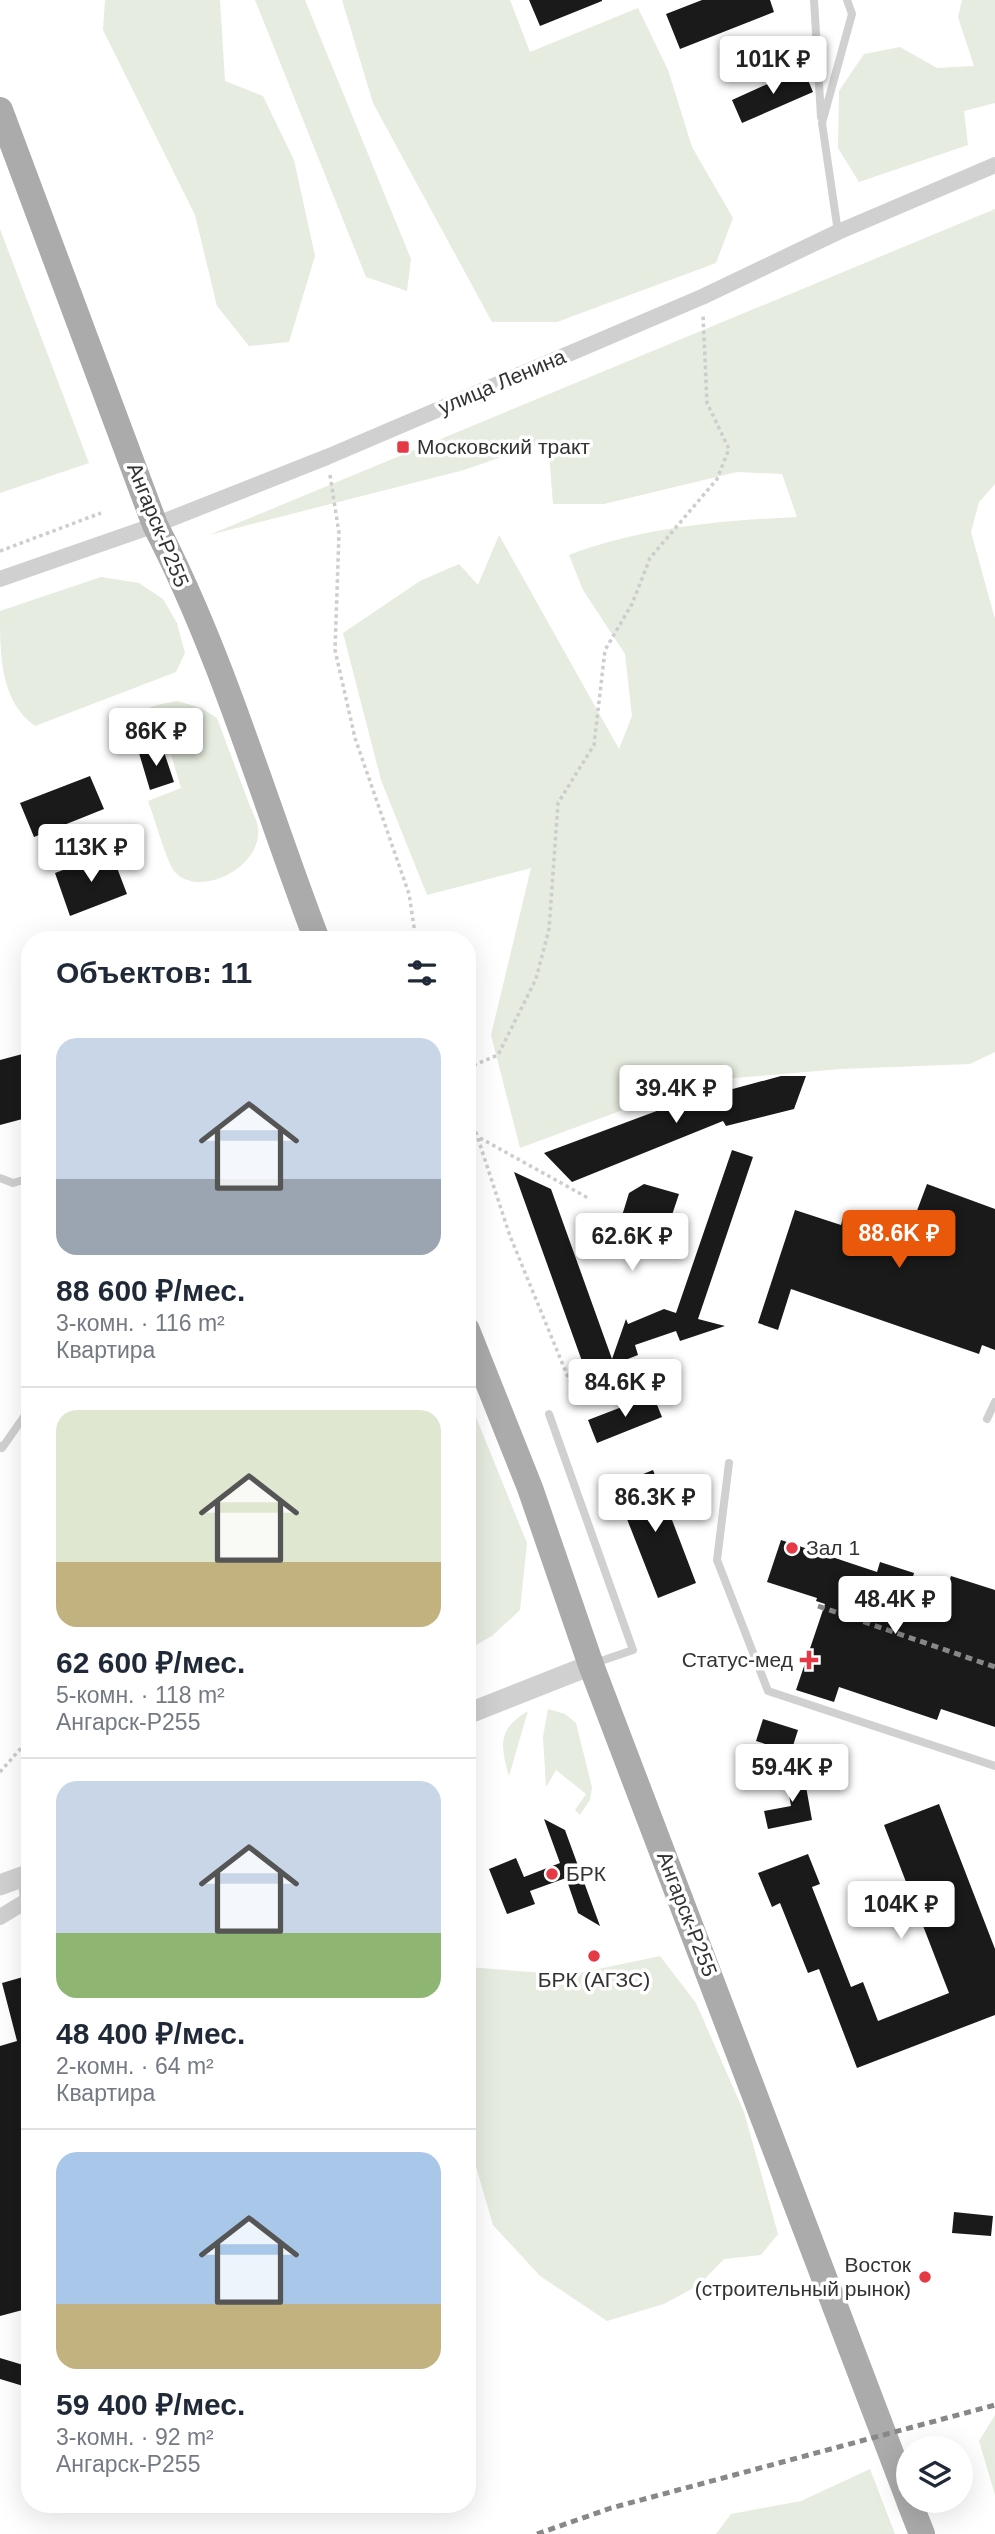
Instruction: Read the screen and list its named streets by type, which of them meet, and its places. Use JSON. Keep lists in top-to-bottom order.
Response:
{
  "streets": {
    "main road": ["Ангарск-Р255"],
    "street": ["улица Ленина"]
  },
  "crossings": [
    ["улица Ленина", "Ангарск-Р255"]
  ],
  "places": {
    "transit": ["Московский тракт"],
    "other": [
      "Зал 1",
      "БРК",
      "БРК (АГЗС)",
      "Восток (строительный рынок)"
    ],
    "health": ["Статус-мед"]
  },
  "page": {
    "price": [
      "101K ₽",
      "86K ₽",
      "113K ₽",
      "39.4K ₽",
      "88.6K ₽",
      "62.6K ₽",
      "84.6K ₽",
      "86.3K ₽",
      "48.4K ₽",
      "59.4K ₽",
      "104K ₽"
    ],
    "heading": "Объектов: 11",
    "list": [
      {
        "name": "88 600 ₽/мес.",
        "note": "3-комн. · 116 m² · Квартира"
      },
      {
        "name": "62 600 ₽/мес.",
        "note": "5-комн. · 118 m² · Ангарск-Р255"
      },
      {
        "name": "48 400 ₽/мес.",
        "note": "2-комн. · 64 m² · Квартира"
      },
      {
        "name": "59 400 ₽/мес.",
        "note": "3-комн. · 92 m² · Ангарск-Р255"
      }
    ]
  }
}
